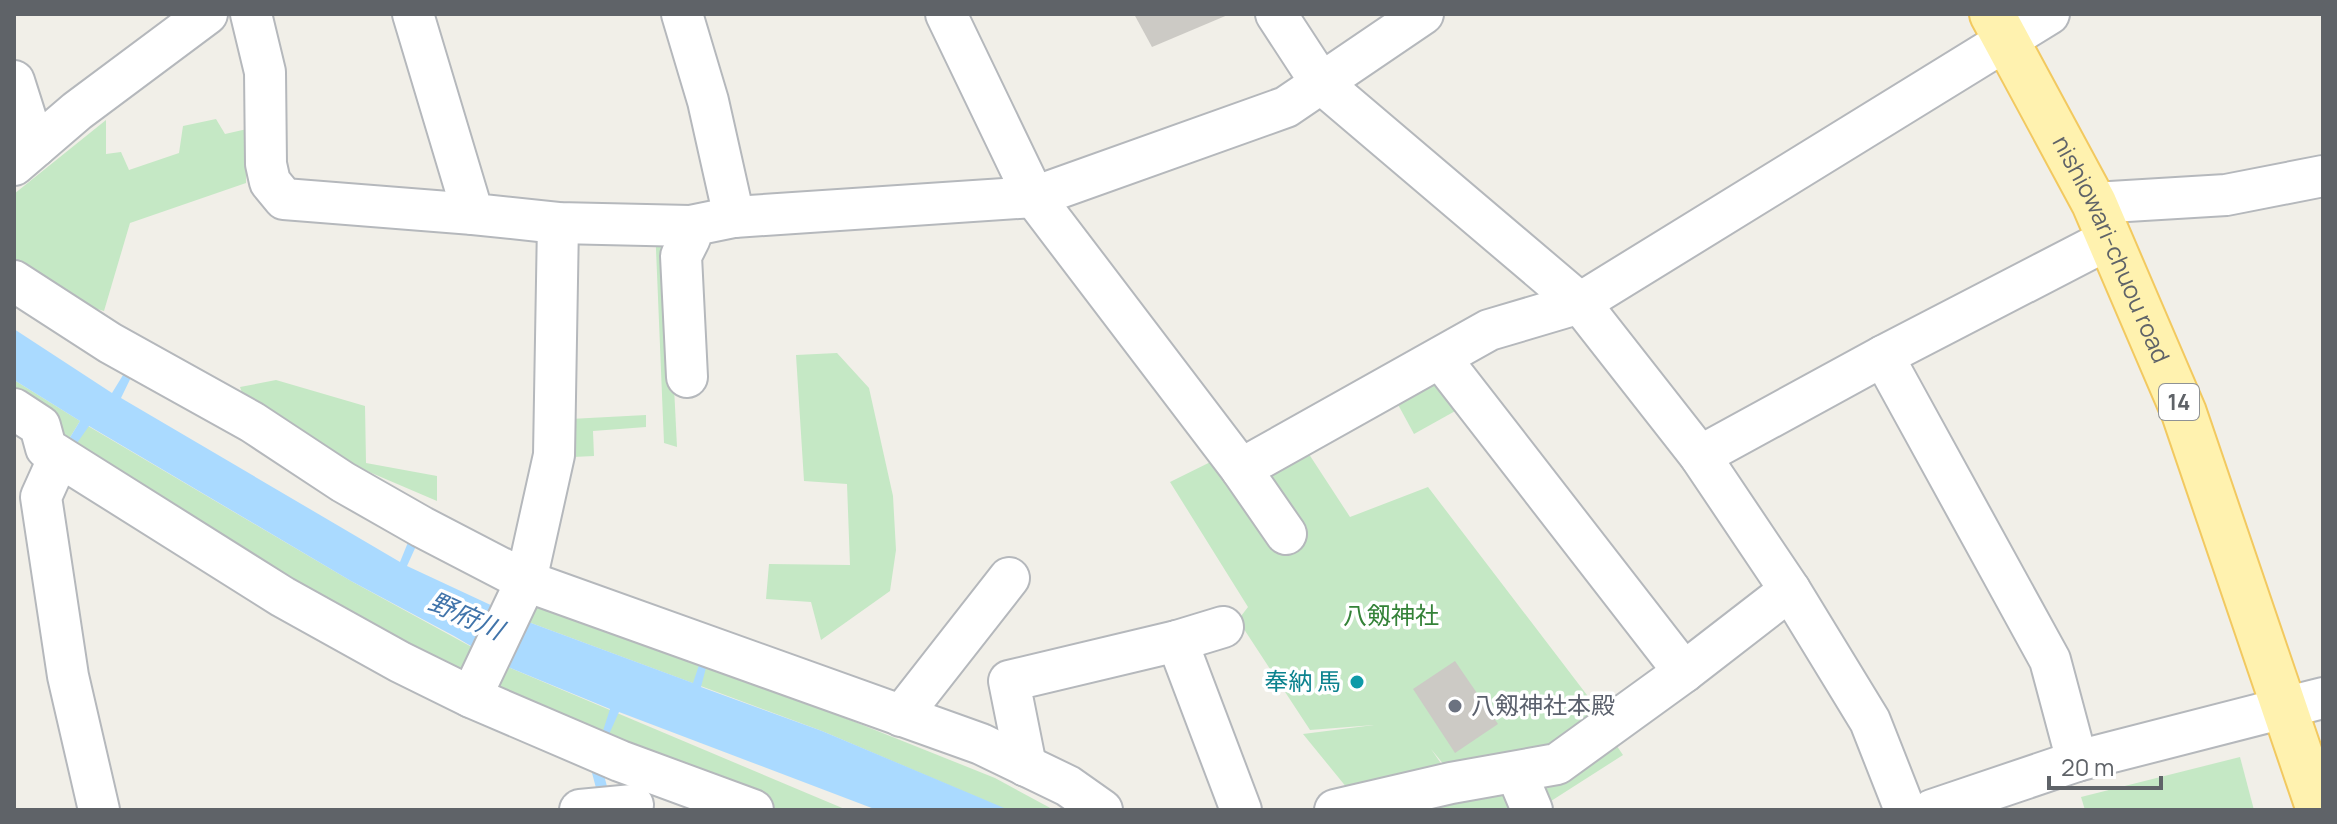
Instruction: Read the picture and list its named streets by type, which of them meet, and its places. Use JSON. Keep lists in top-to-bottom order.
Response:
{
  "streets": {
    "main road": ["nishiowari-chuou road", "14"]
  },
  "water": ["野府川"],
  "parks": ["八剱神社"],
  "places": ["奉納 馬", "八剱神社本殿"],
  "scale_bar": "20 m"
}
